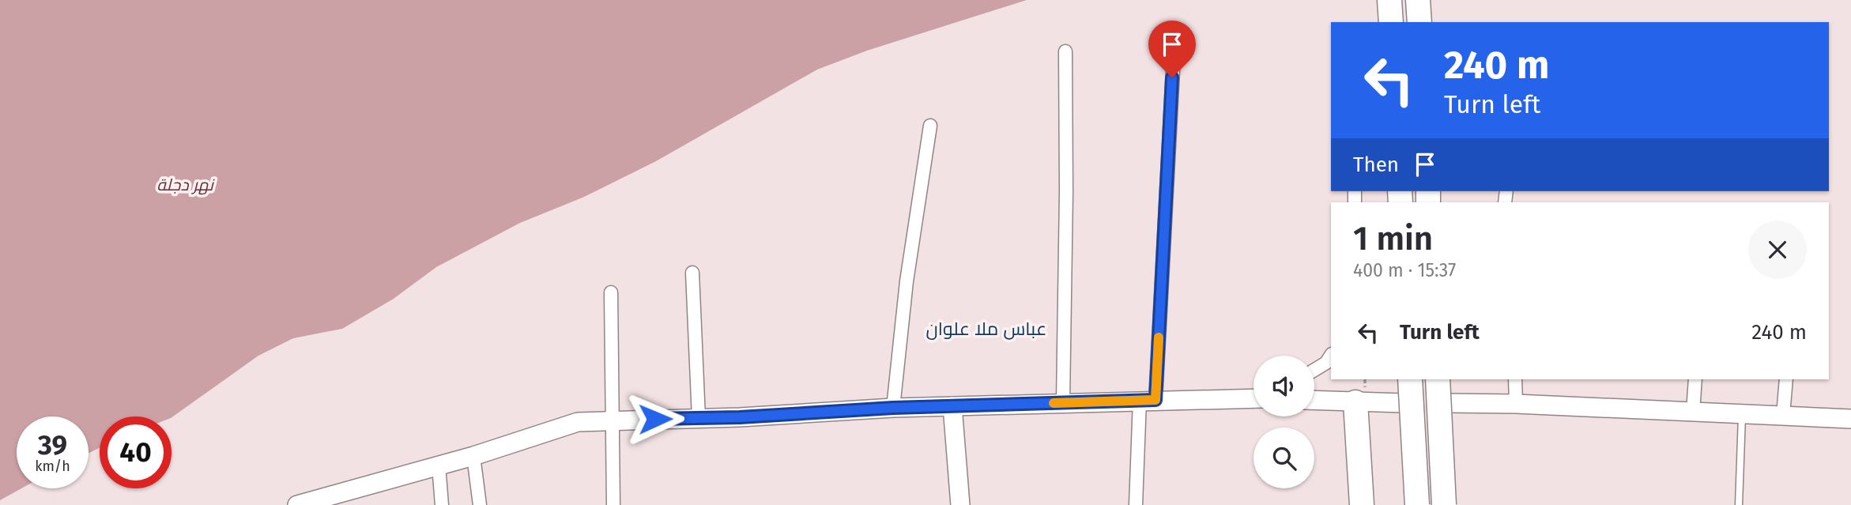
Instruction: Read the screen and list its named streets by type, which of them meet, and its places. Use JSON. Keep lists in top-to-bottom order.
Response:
{
  "districts": ["عباس ملا علوان"],
  "water": ["نهر دجلة"],
  "page": {
    "turn": ["240 m", "Turn left"],
    "then": "Then",
    "heading": ["1 min", "400 m · 15:37"],
    "list": [
      {
        "name": "Turn left",
        "value": "240 m"
      }
    ],
    "speed": "39 km/h",
    "limit": "40"
  }
}
